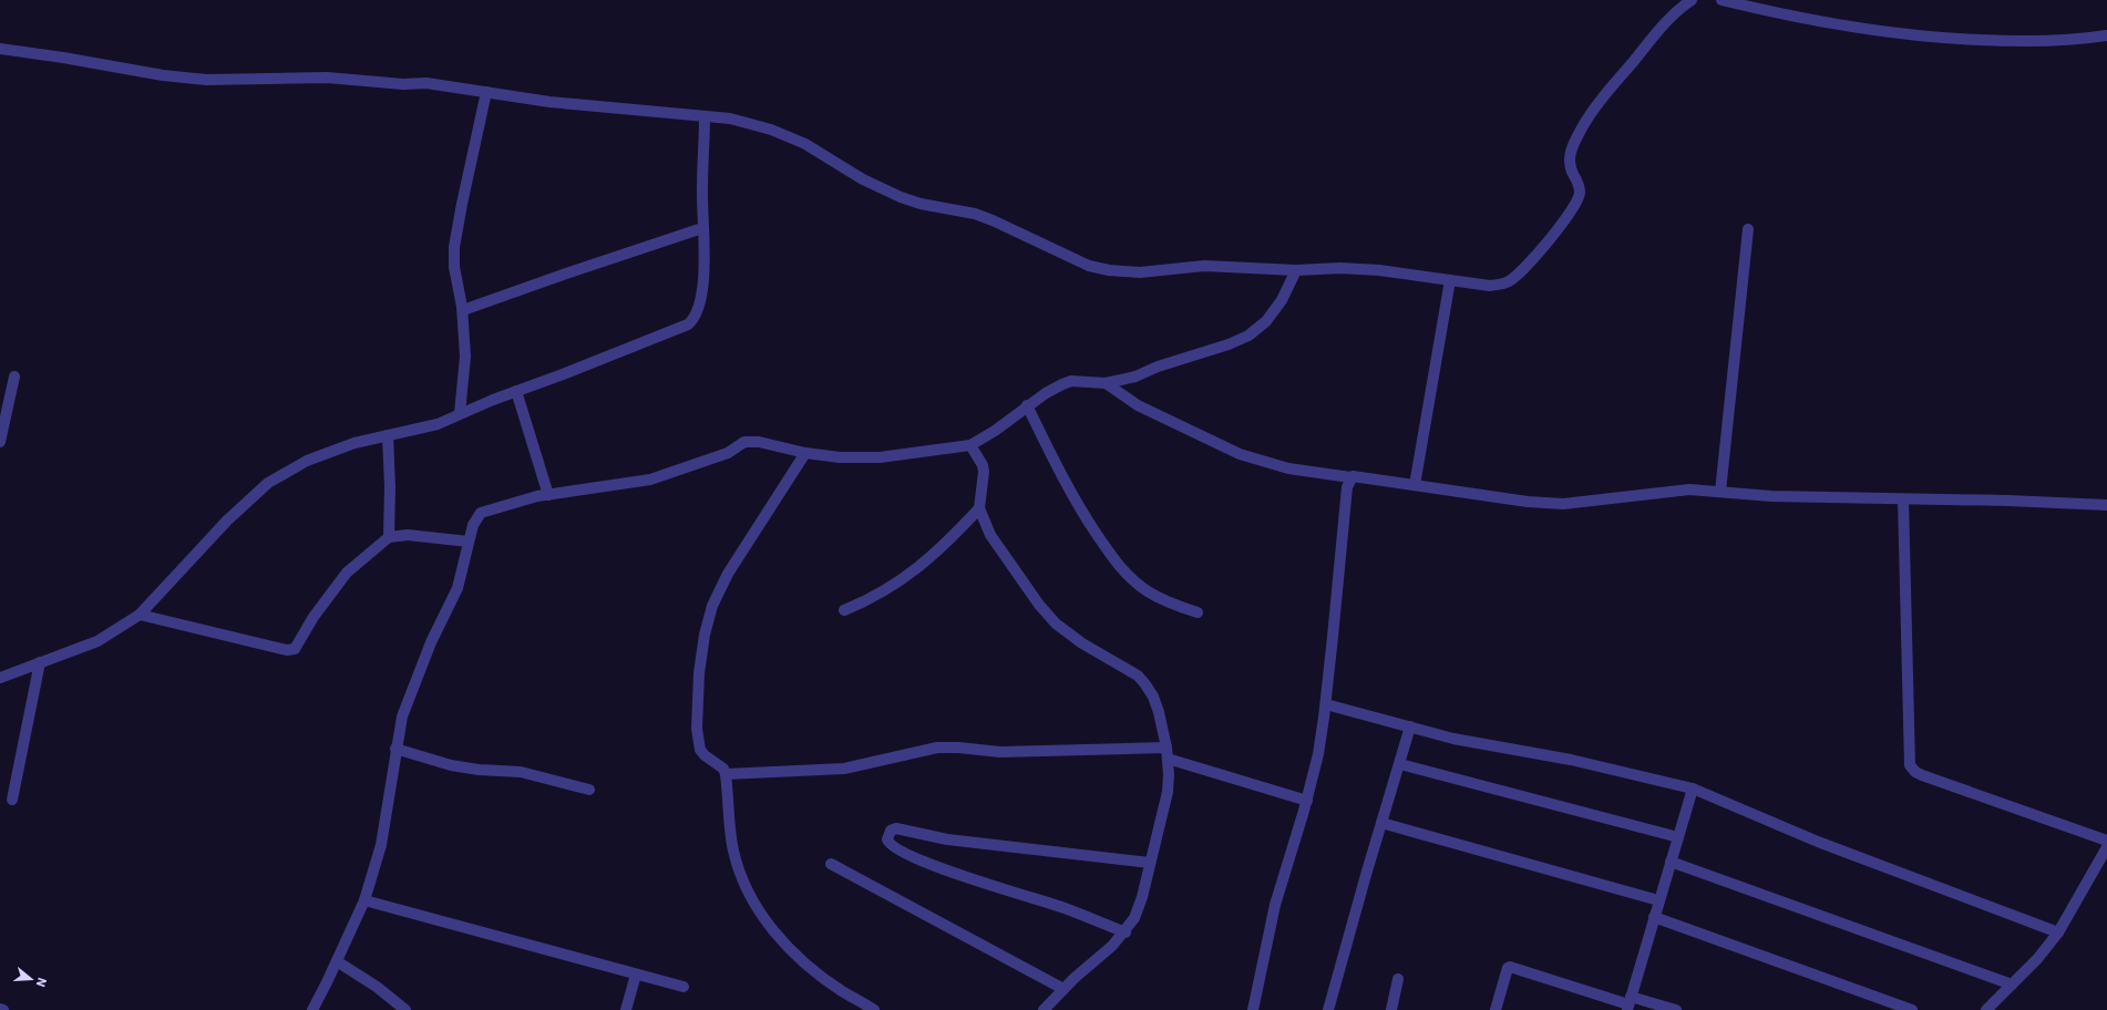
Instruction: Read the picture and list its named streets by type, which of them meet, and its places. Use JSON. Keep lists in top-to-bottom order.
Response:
{
  "north": "right"
}
